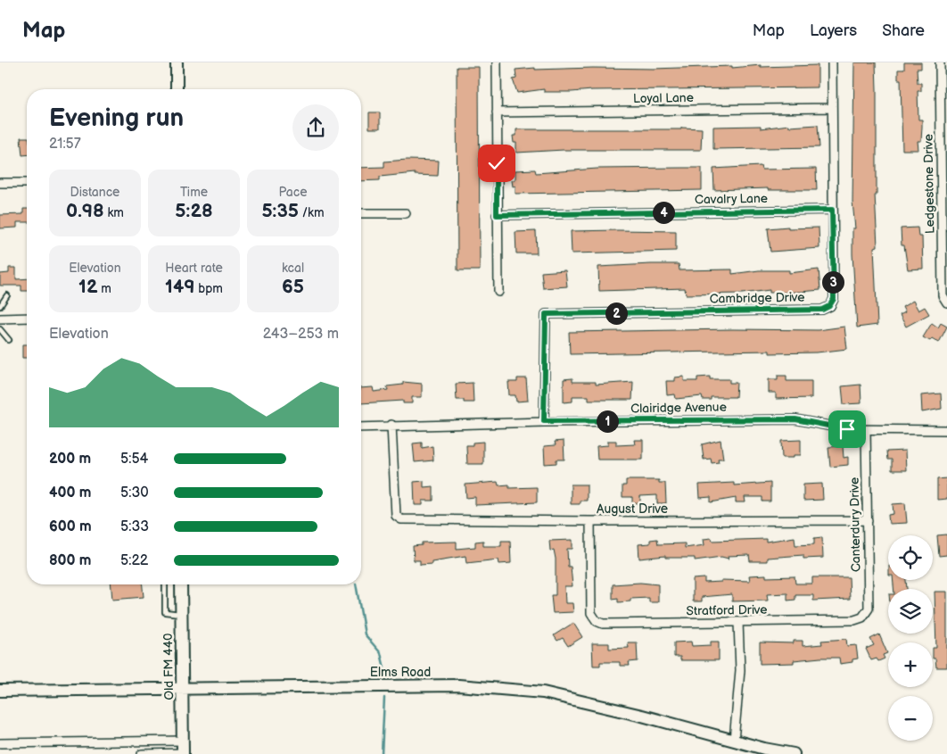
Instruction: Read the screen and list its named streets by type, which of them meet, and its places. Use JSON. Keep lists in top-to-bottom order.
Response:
{
  "streets": {
    "main road": ["Old FM 440", "Elms Road"],
    "street": [
      "Loyal Lane",
      "Ledgestone Drive",
      "Cavalry Lane",
      "Cambridge Drive",
      "Clairidge Avenue",
      "August Drive",
      "Canterdury Drive",
      "Stratford Drive"
    ]
  },
  "crossings": [
    ["Loyal Lane", "Cambridge Drive"],
    ["Cavalry Lane", "Cambridge Drive"],
    ["Cambridge Drive", "Clairidge Avenue"],
    ["Clairidge Avenue", "August Drive"],
    ["Clairidge Avenue", "Canterdury Drive"],
    ["August Drive", "Canterdury Drive"],
    ["August Drive", "Stratford Drive"],
    ["Canterdury Drive", "Stratford Drive"],
    ["Old FM 440", "Elms Road"]
  ],
  "page": {
    "header": "Map",
    "nav": ["Map", "Layers", "Share"],
    "heading": ["Evening run", "21:57"],
    "stats": [
      ["Distance", "0.98 km"],
      ["Time", "5:28"],
      ["Pace", "5:35 /km"],
      ["Elevation", "12 m"],
      ["Heart rate", "149 bpm"],
      ["kcal", "65"]
    ],
    "pins": [
      "4",
      "3",
      "2",
      "1"
    ],
    "chart": ["Elevation", "243–253 m"],
    "list": [
      {
        "name": "200 m",
        "note": "5:54"
      },
      {
        "name": "400 m",
        "note": "5:30"
      },
      {
        "name": "600 m",
        "note": "5:33"
      },
      {
        "name": "800 m",
        "note": "5:22"
      }
    ],
    "map_buttons": ["+", "−"]
  }
}
